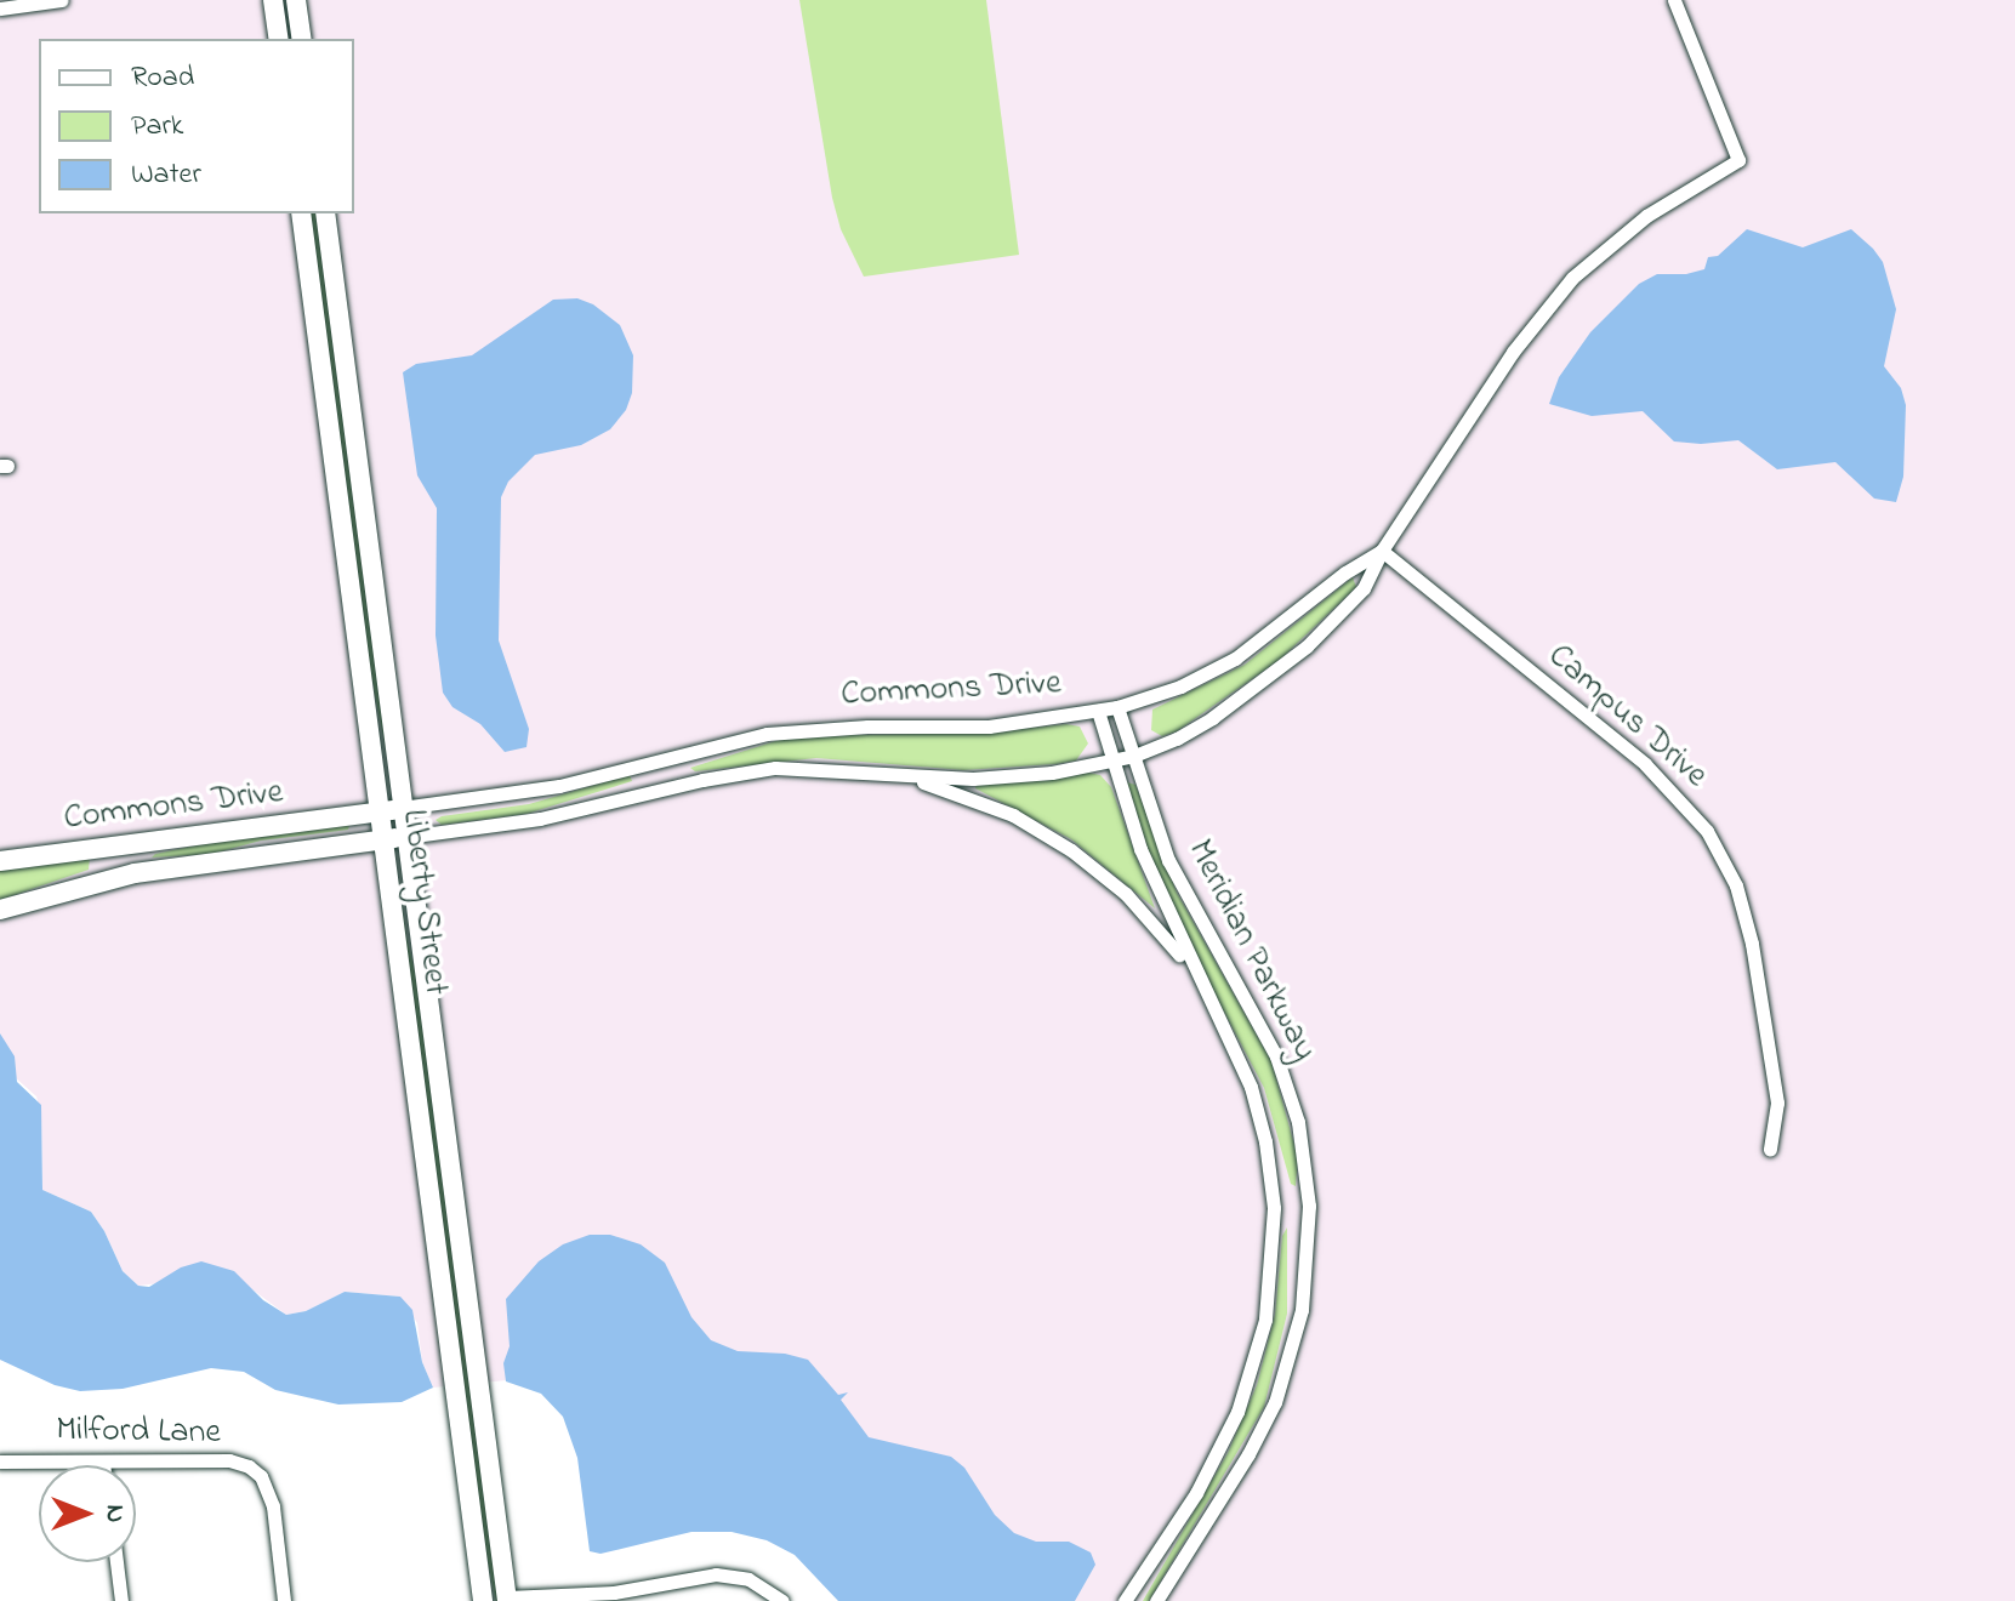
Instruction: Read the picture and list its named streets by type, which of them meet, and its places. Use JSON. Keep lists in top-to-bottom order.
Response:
{
  "streets": {
    "street": [
      "Commons Drive",
      "Campus Drive",
      "Liberty Street",
      "Meridian Parkway",
      "Milford Lane"
    ]
  },
  "crossings": [
    ["Commons Drive", "Campus Drive"],
    ["Commons Drive", "Liberty Street"],
    ["Commons Drive", "Meridian Parkway"]
  ],
  "legend": ["Road", "Park", "Water"],
  "north": "right"
}
